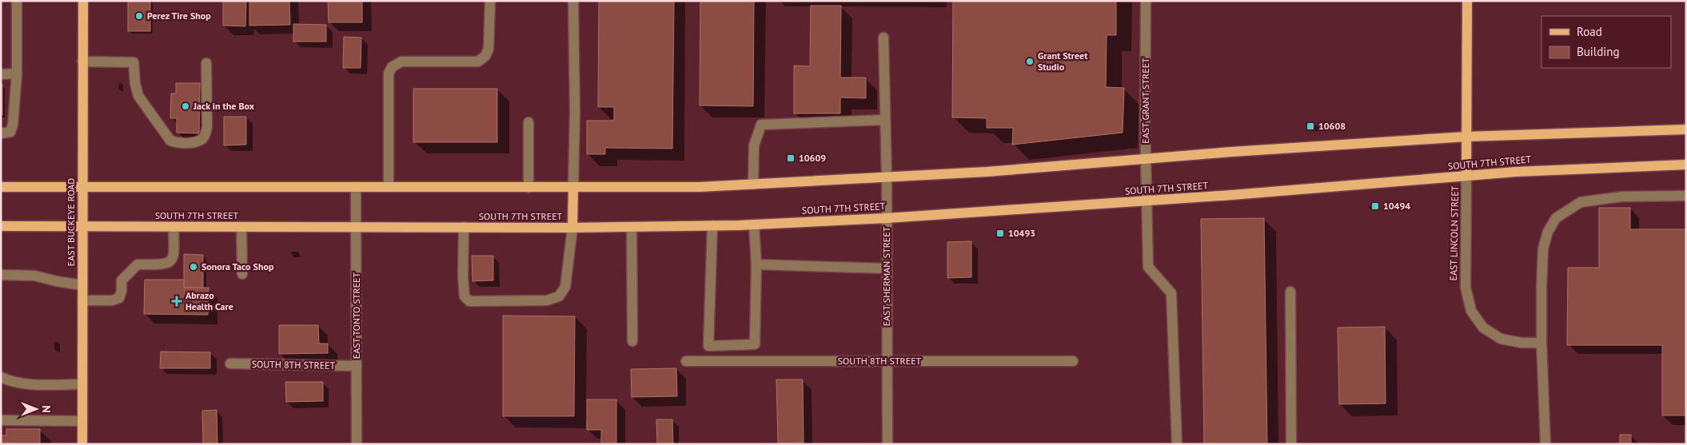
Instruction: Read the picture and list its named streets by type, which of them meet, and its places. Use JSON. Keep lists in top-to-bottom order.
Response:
{
  "streets": {
    "main road": ["SOUTH 7TH STREET", "EAST BUCKEYE ROAD", "EAST LINCOLN STREET"],
    "street": [
      "EAST GRANT STREET",
      "EAST SHERMAN STREET",
      "EAST TONTO STREET",
      "SOUTH 8TH STREET"
    ]
  },
  "crossings": [
    ["EAST GRANT STREET", "SOUTH 7TH STREET"],
    ["SOUTH 7TH STREET", "EAST BUCKEYE ROAD"],
    ["SOUTH 7TH STREET", "EAST LINCOLN STREET"],
    ["SOUTH 7TH STREET", "EAST SHERMAN STREET"],
    ["SOUTH 7TH STREET", "EAST TONTO STREET"],
    ["EAST SHERMAN STREET", "SOUTH 8TH STREET"],
    ["EAST TONTO STREET", "SOUTH 8TH STREET"]
  ],
  "places": {
    "other": [
      "Perez Tire Shop",
      "Grant Street Studio",
      "Jack in the Box",
      "Sonora Taco Shop"
    ],
    "transit": [
      "10608",
      "10609",
      "10494",
      "10493"
    ],
    "health": ["Abrazo Health Care"]
  },
  "legend": ["Road", "Building"],
  "north": "right"
}
